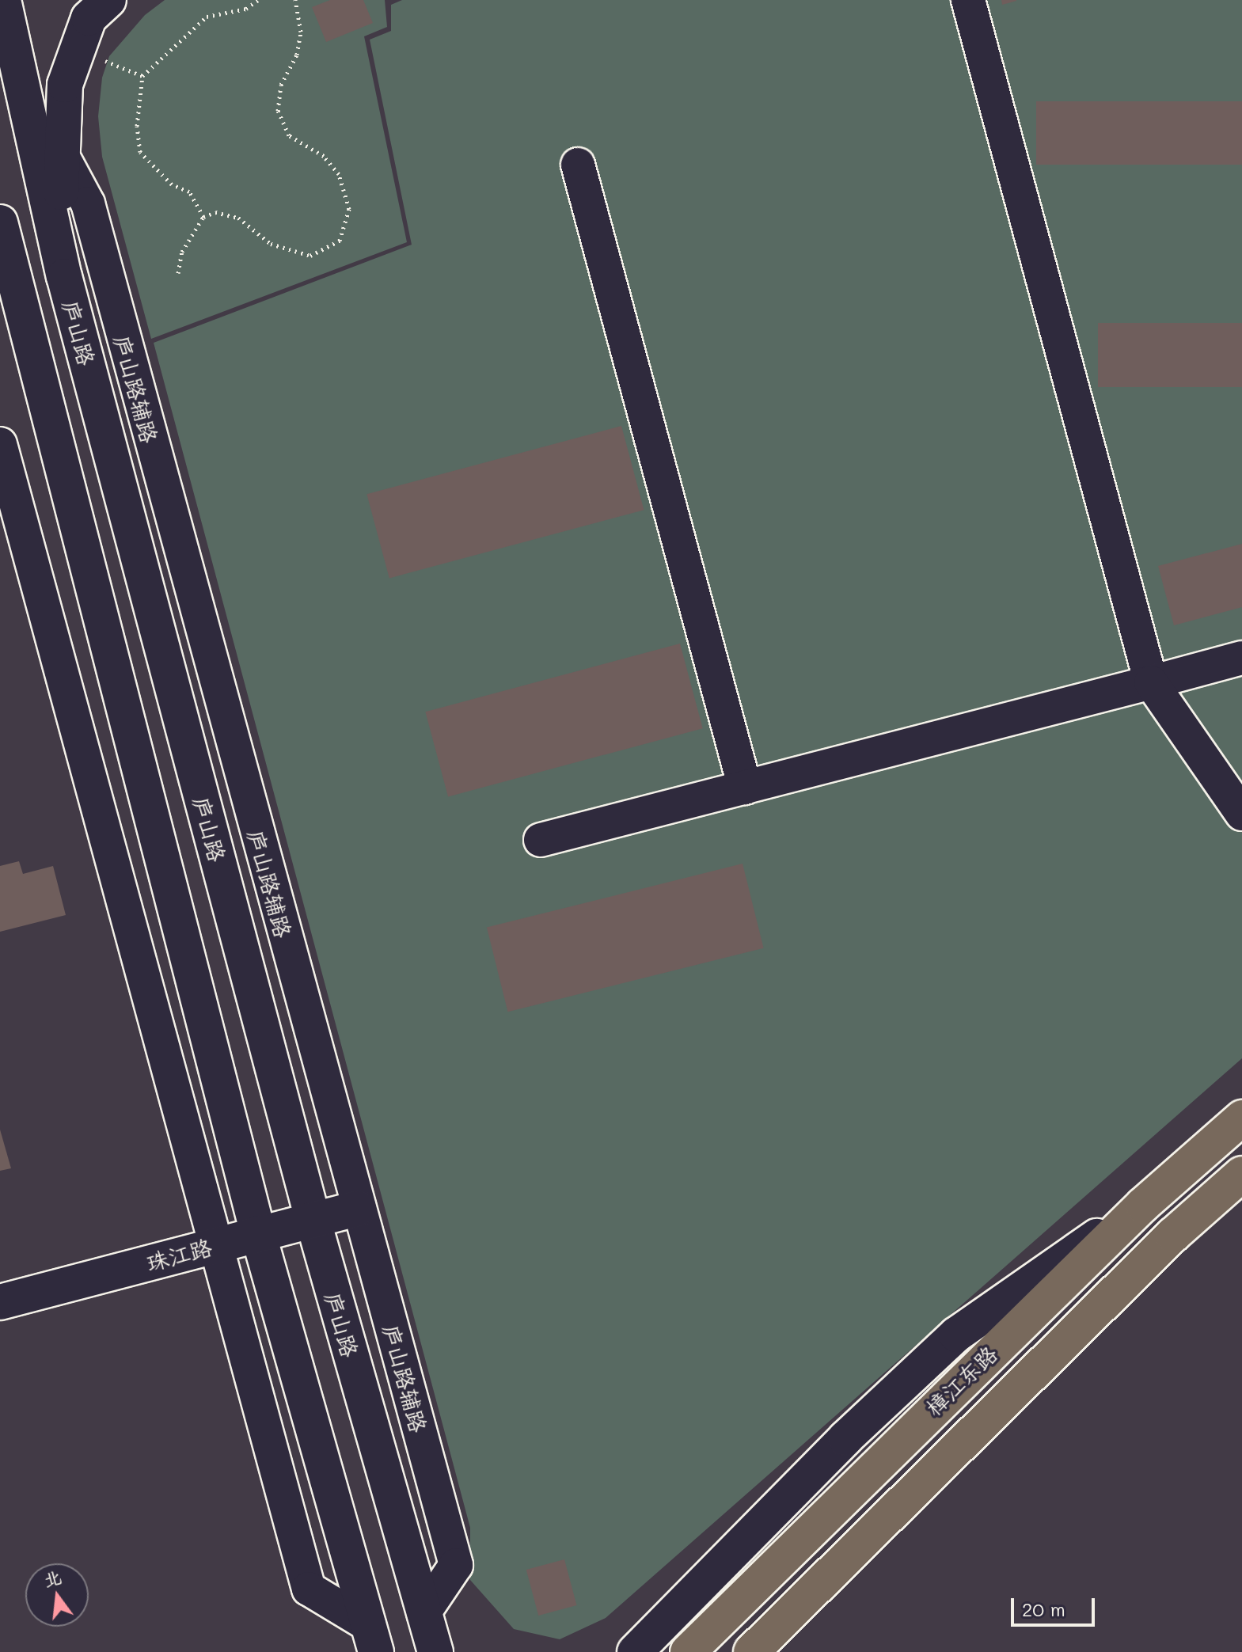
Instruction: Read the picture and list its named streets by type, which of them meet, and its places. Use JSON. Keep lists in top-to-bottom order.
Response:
{
  "streets": {
    "main road": ["庐山路", "珠江路", "樟江东路"],
    "street": ["庐山路辅路"]
  },
  "crossings": [
    ["庐山路", "庐山路辅路"],
    ["庐山路", "珠江路"],
    ["庐山路辅路", "珠江路"]
  ],
  "scale_bar": "20 m",
  "north": "top"
}
